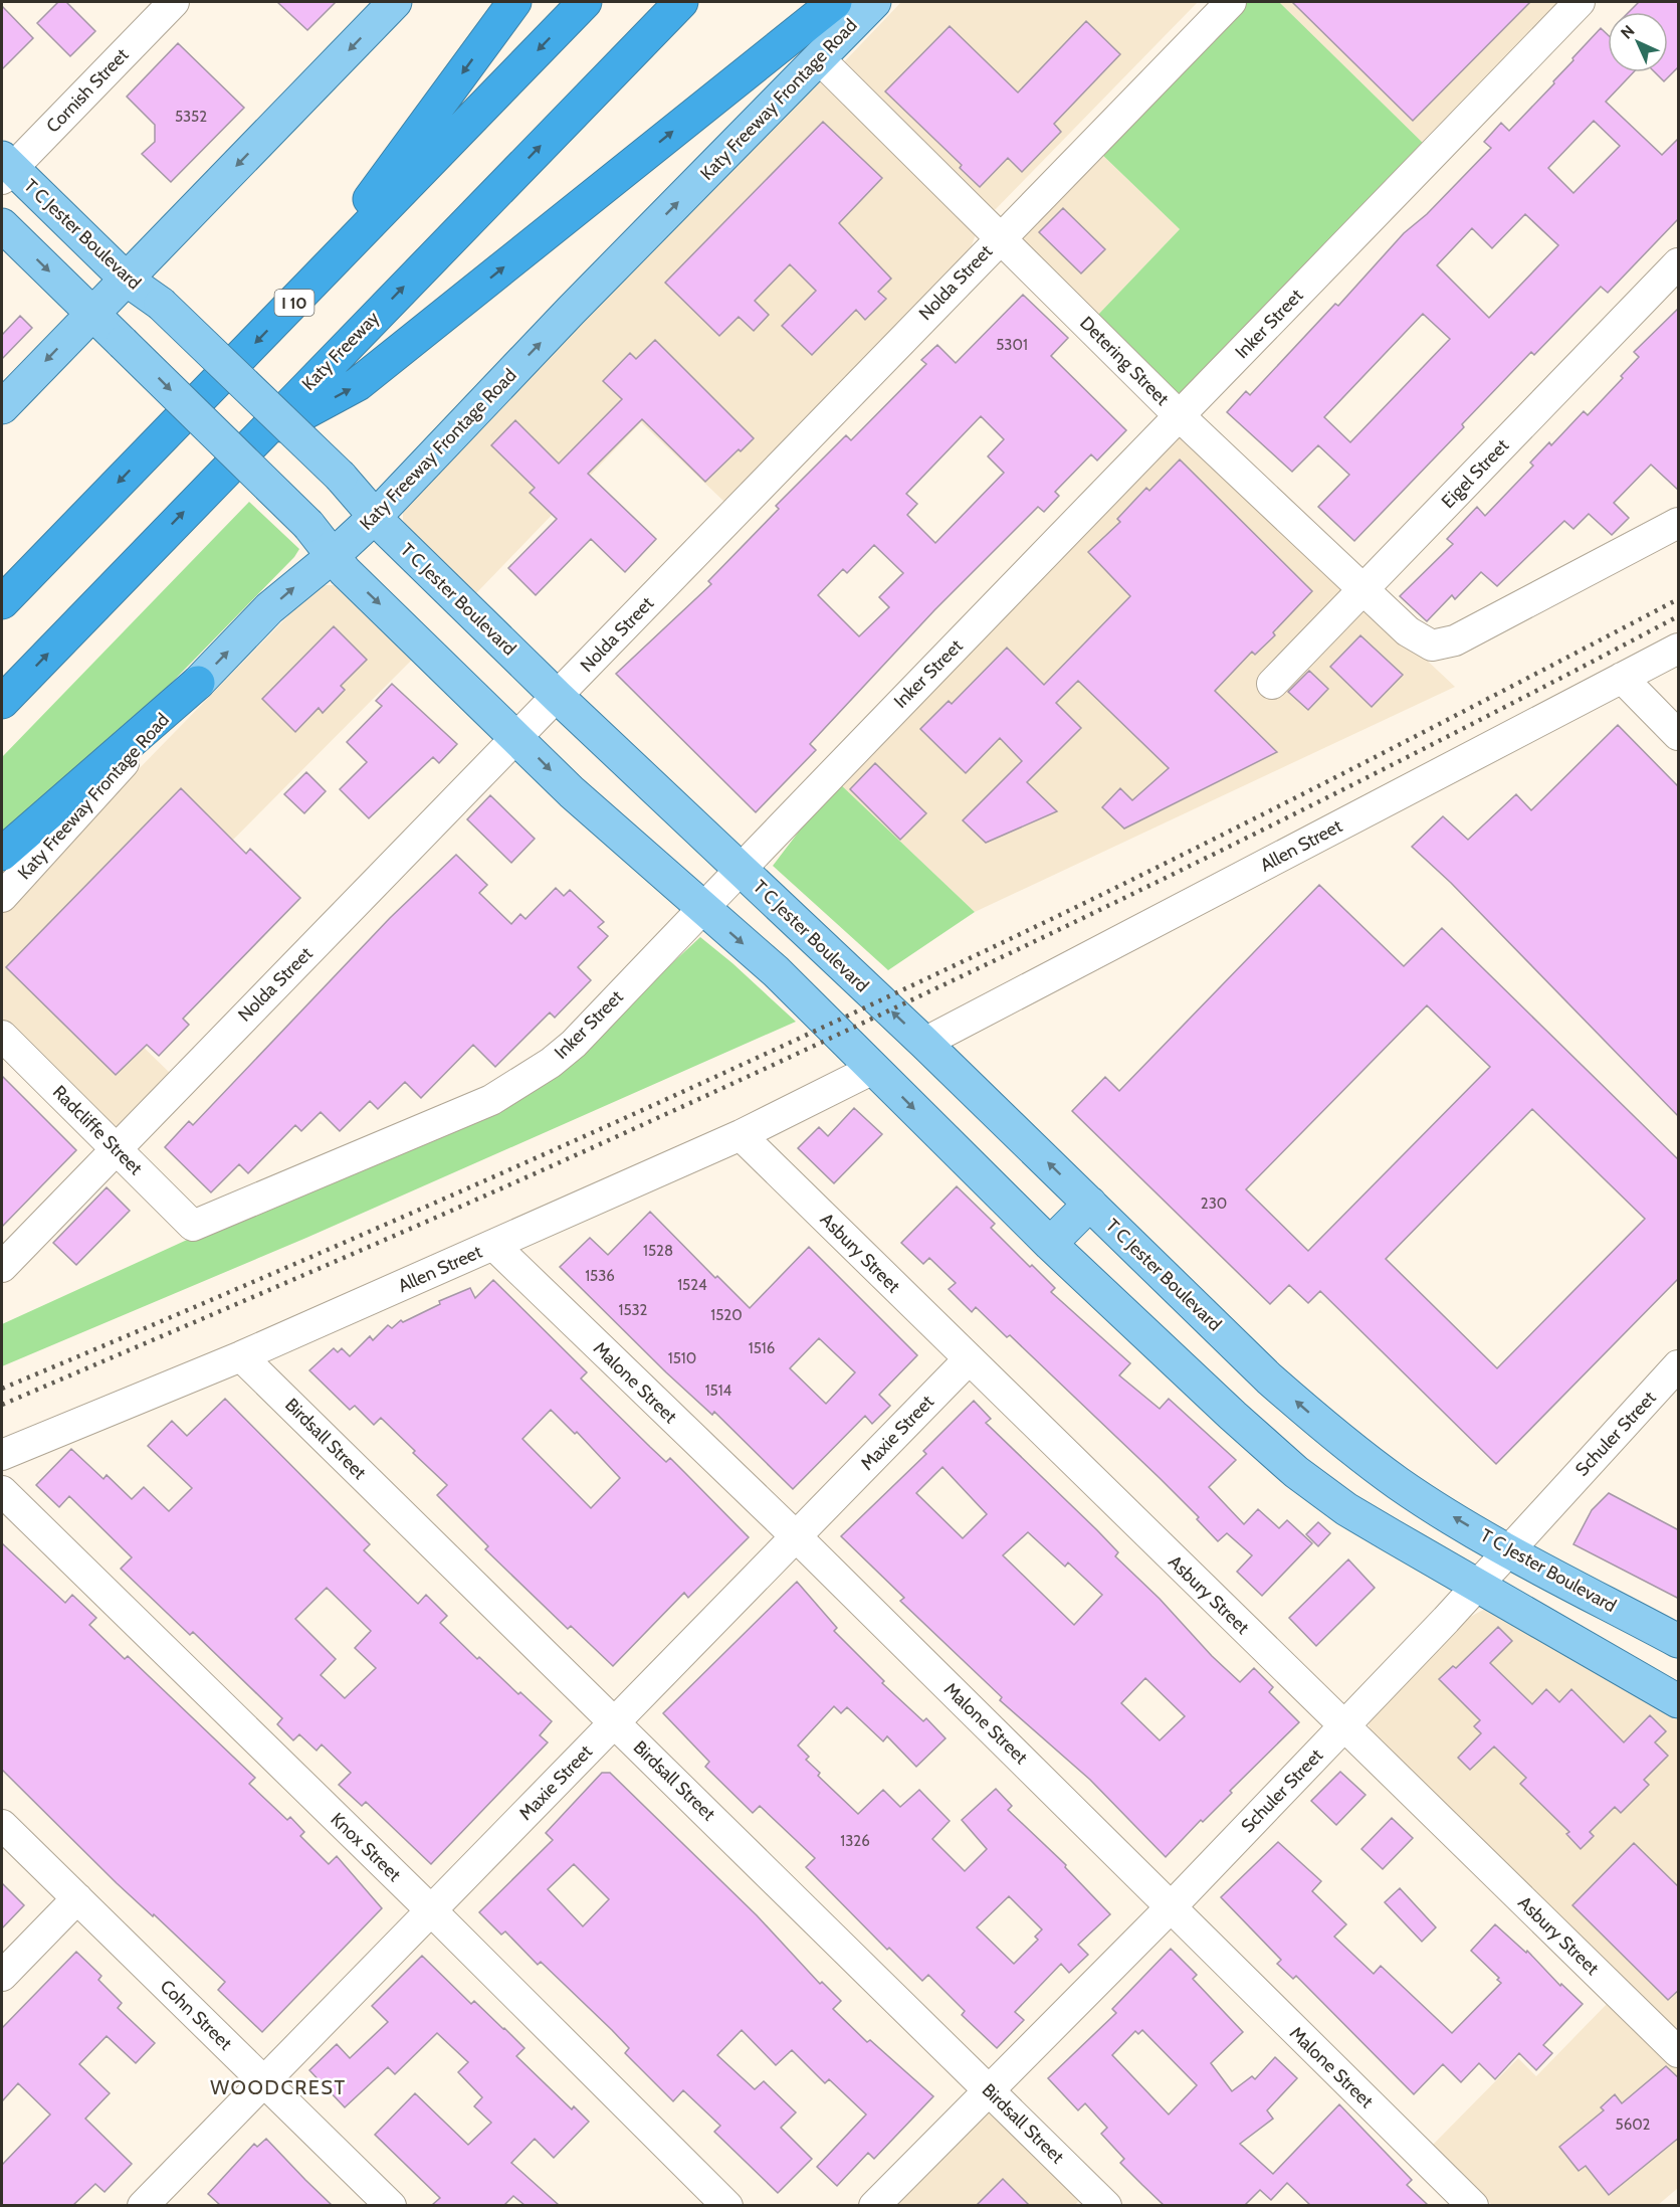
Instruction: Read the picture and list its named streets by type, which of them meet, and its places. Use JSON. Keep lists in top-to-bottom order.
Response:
{
  "streets": {
    "highway": ["I 10", "Katy Freeway"],
    "main road": ["Katy Freeway Frontage Road", "T C Jester Boulevard"],
    "street": [
      "Cornish Street",
      "Nolda Street",
      "Inker Street",
      "Detering Street",
      "Eigel Street",
      "Allen Street",
      "Radcliffe Street",
      "Asbury Street",
      "Malone Street",
      "Maxie Street",
      "Schuler Street",
      "Birdsall Street",
      "Knox Street",
      "Cohn Street"
    ]
  },
  "crossings": [
    ["Cornish Street", "T C Jester Boulevard"],
    ["Katy Freeway Frontage Road", "T C Jester Boulevard"],
    ["Katy Freeway Frontage Road", "Detering Street"],
    ["T C Jester Boulevard", "Nolda Street"],
    ["T C Jester Boulevard", "Inker Street"],
    ["T C Jester Boulevard", "Allen Street"],
    ["T C Jester Boulevard", "Schuler Street"],
    ["Nolda Street", "Detering Street"],
    ["Nolda Street", "Radcliffe Street"],
    ["Inker Street", "Detering Street"],
    ["Inker Street", "Radcliffe Street"],
    ["Detering Street", "Eigel Street"],
    ["Allen Street", "Asbury Street"],
    ["Allen Street", "Malone Street"],
    ["Allen Street", "Birdsall Street"],
    ["Asbury Street", "Maxie Street"],
    ["Asbury Street", "Schuler Street"],
    ["Malone Street", "Maxie Street"],
    ["Malone Street", "Schuler Street"],
    ["Maxie Street", "Birdsall Street"],
    ["Maxie Street", "Knox Street"],
    ["Maxie Street", "Cohn Street"],
    ["Schuler Street", "Birdsall Street"]
  ],
  "one_way": ["Katy Freeway Frontage Road"],
  "districts": ["WOODCREST"],
  "house_numbers": [
    "5352",
    "5301",
    "230",
    "1528",
    "1536",
    "1524",
    "1532",
    "1520",
    "1516",
    "1510",
    "1514",
    "1326",
    "5602"
  ],
  "north": "top left"
}
